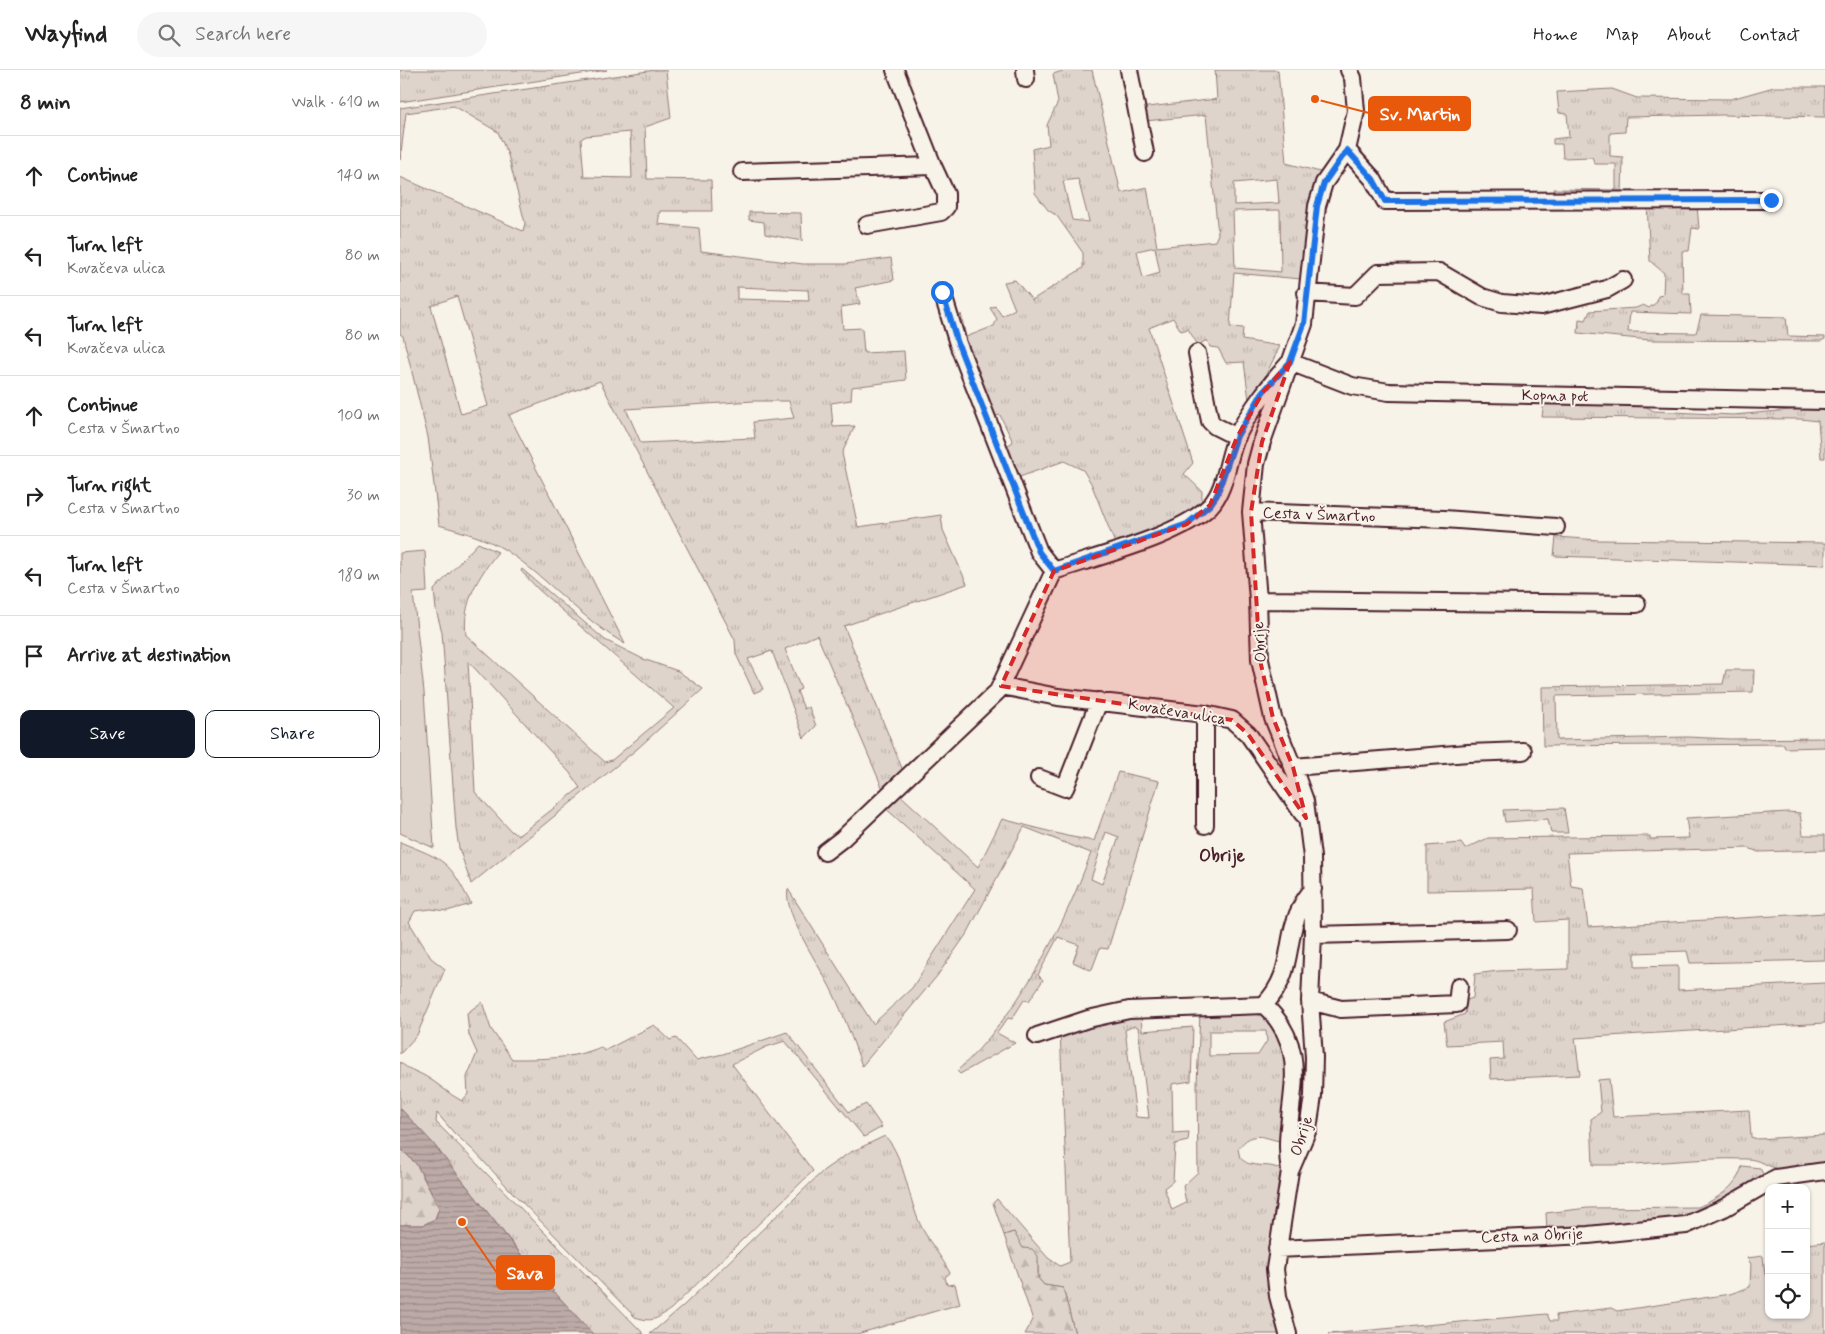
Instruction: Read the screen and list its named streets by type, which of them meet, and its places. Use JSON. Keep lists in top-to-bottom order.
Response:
{
  "streets": {
    "street": [
      "Kopna pot",
      "Cesta v Šmartno",
      "Obrije",
      "Kovačeva ulica",
      "Cesta na Obrije"
    ]
  },
  "crossings": [
    ["Kopna pot", "Cesta v Šmartno"],
    ["Cesta v Šmartno", "Obrije"],
    ["Obrije", "Kovačeva ulica"],
    ["Obrije", "Cesta na Obrije"]
  ],
  "districts": ["Obrije"],
  "places": ["Sv. Martin", "Sava"],
  "page": {
    "header": "Wayfind",
    "search": "Search here",
    "nav": [
      "Home",
      "Map",
      "About",
      "Contact"
    ],
    "heading": ["8 min", "Walk · 610 m"],
    "list": [
      ["Continue", "140 m"],
      ["Turn left", "Kovačeva ulica", "80 m"],
      ["Turn left", "Kovačeva ulica", "80 m"],
      ["Continue", "Cesta v Šmartno", "100 m"],
      ["Turn right", "Cesta v Šmartno", "30 m"],
      ["Turn left", "Cesta v Šmartno", "180 m"],
      "Arrive at destination"
    ],
    "buttons": ["Save", "Share"],
    "map_buttons": ["+", "−"]
  }
}
